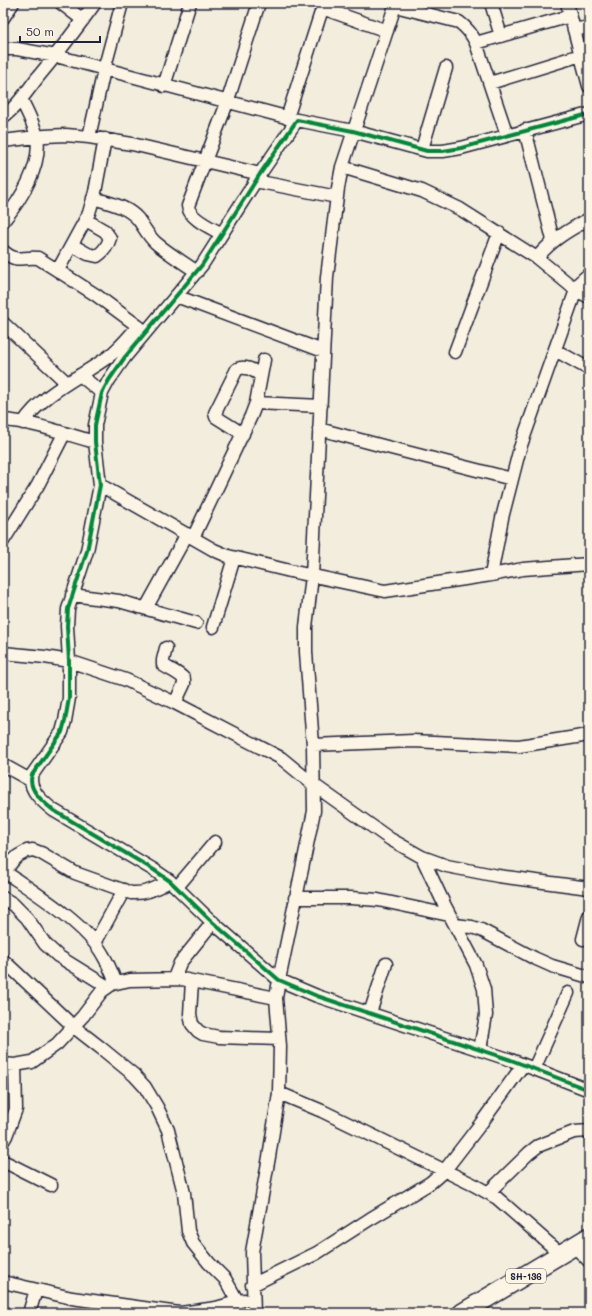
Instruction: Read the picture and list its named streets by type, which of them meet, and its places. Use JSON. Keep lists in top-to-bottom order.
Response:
{
  "streets": {
    "main road": ["SH-136"]
  },
  "scale_bar": "50 m"
}
